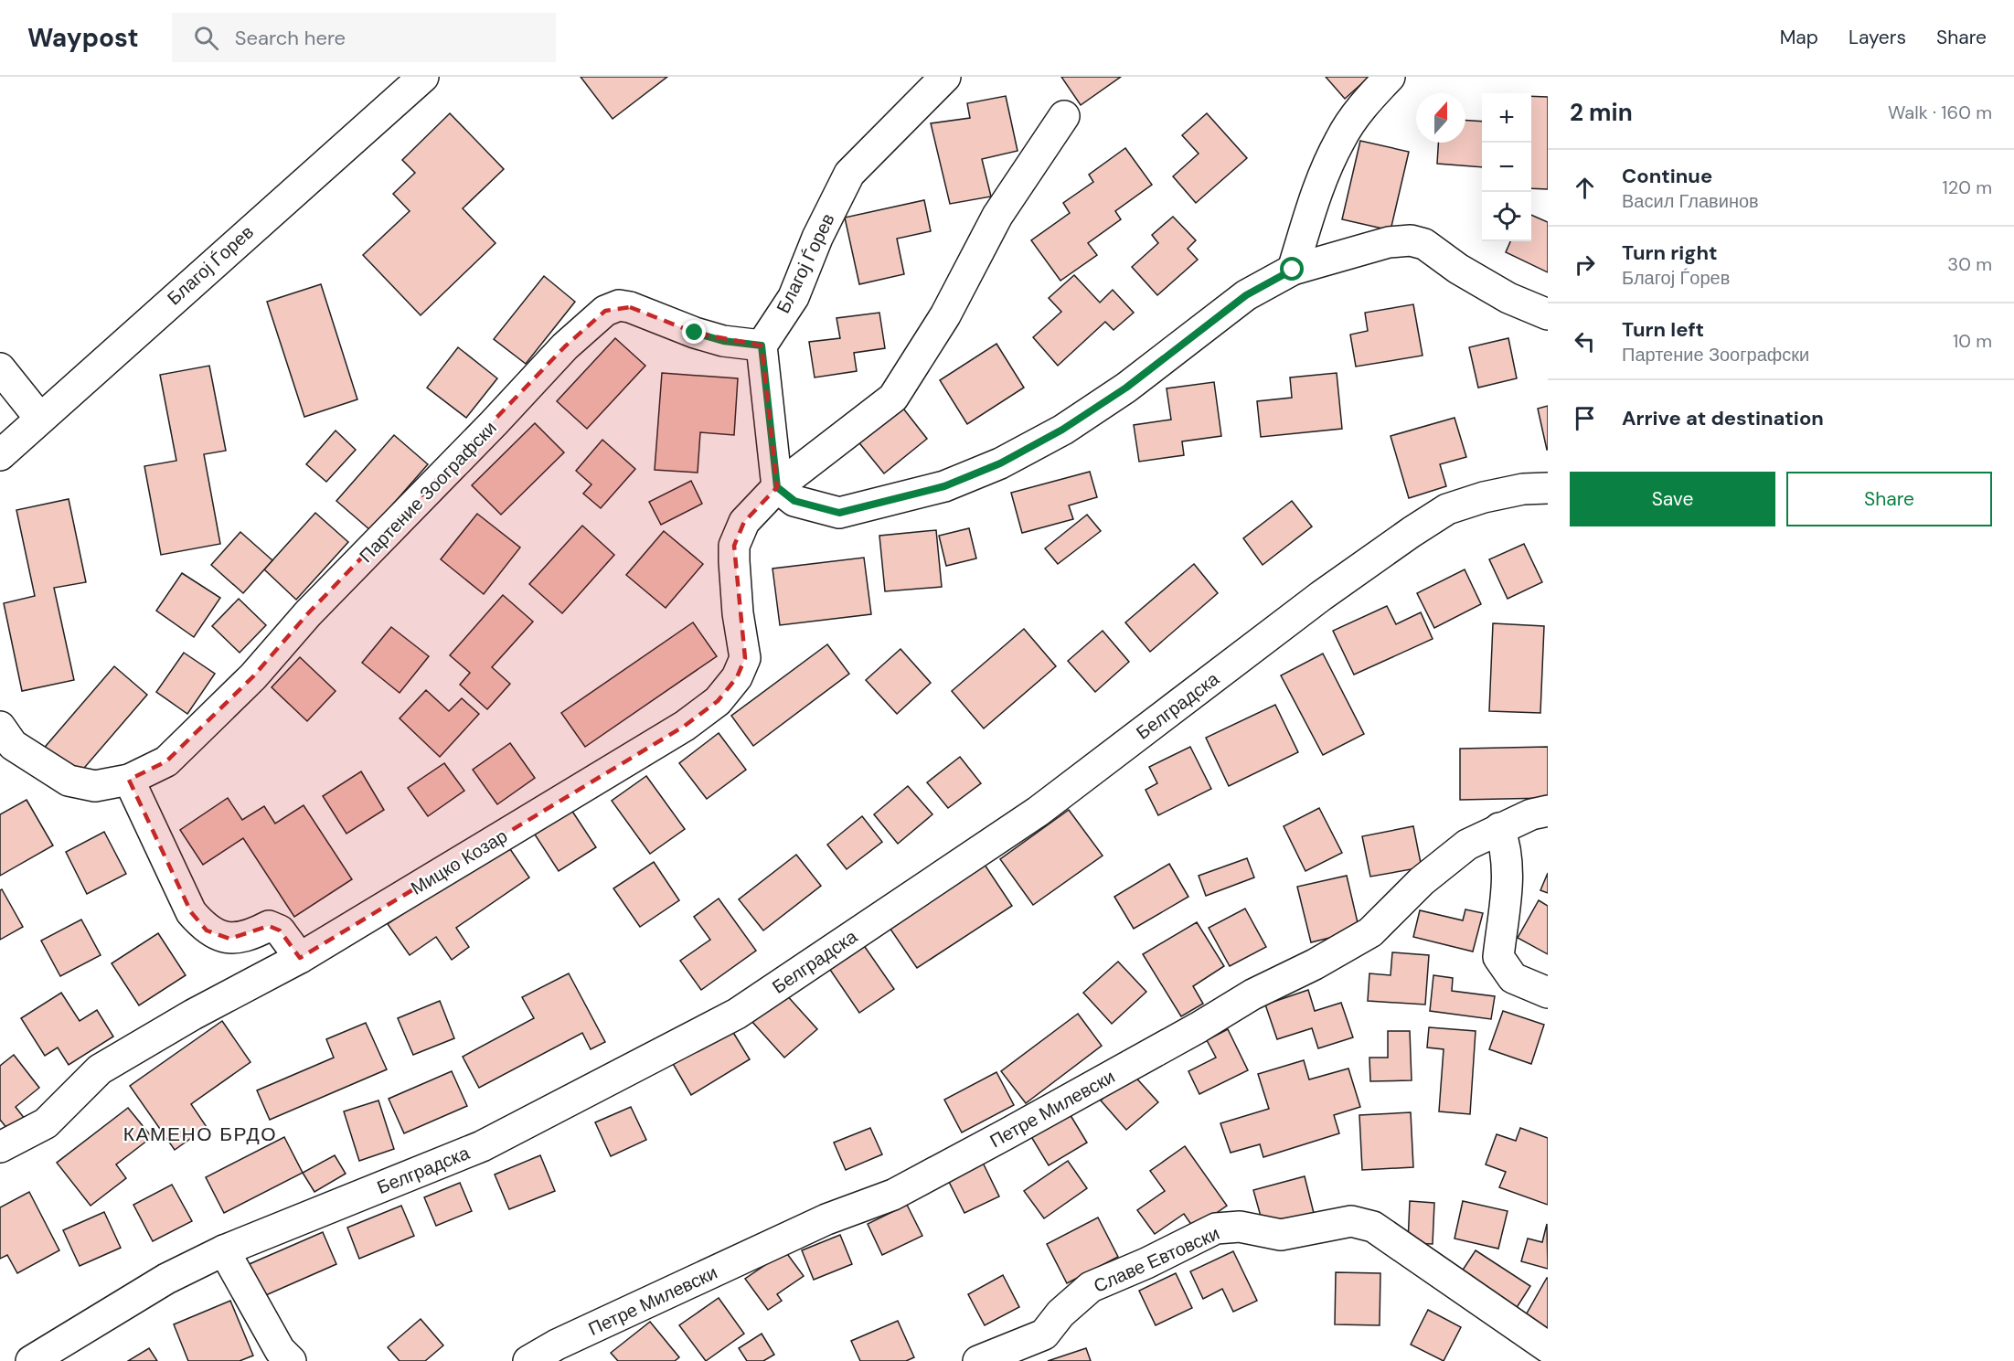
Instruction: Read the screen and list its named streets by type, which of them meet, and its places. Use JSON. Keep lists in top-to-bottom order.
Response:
{
  "streets": {
    "street": [
      "Благој Ѓорев",
      "Партение Зоографски",
      "Белградска",
      "Мицко Козар",
      "Петре Милевски",
      "Славе Евтовски"
    ]
  },
  "crossings": [
    ["Благој Ѓорев", "Партение Зоографски"]
  ],
  "districts": ["КАМЕНО БРДО"],
  "north": "top",
  "page": {
    "header": "Waypost",
    "search": "Search here",
    "nav": ["Map", "Layers", "Share"],
    "heading": ["2 min", "Walk · 160 m"],
    "map_buttons": ["+", "−"],
    "list": [
      ["Continue", "Васил Главинов", "120 m"],
      ["Turn right", "Благој Ѓорев", "30 m"],
      ["Turn left", "Партение Зоографски", "10 m"],
      "Arrive at destination"
    ],
    "buttons": ["Save", "Share"]
  }
}
